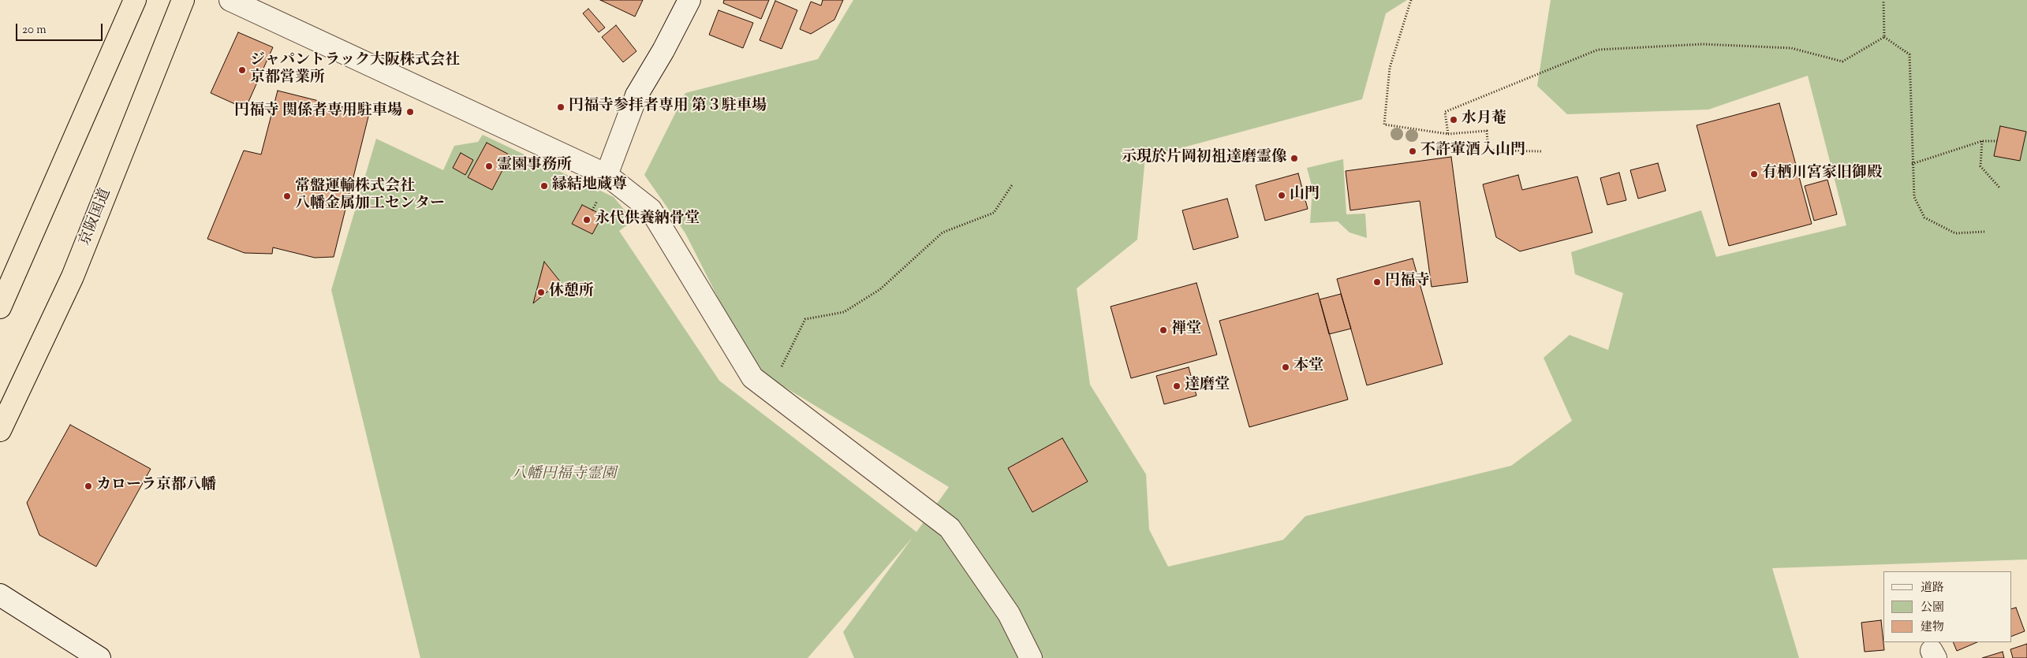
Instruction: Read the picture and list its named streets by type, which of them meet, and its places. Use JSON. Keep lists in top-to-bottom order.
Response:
{
  "streets": {
    "highway": ["京阪国道"]
  },
  "parks": ["八幡円福寺霊園"],
  "places": [
    "ジャパントラック大阪株式会社 京都営業所",
    "円福寺参拝者専用 第３駐車場",
    "円福寺 関係者専用駐車場",
    "水月菴",
    "不許葷酒入山門",
    "示現於片岡初祖達磨霊像",
    "霊園事務所",
    "有栖川宮家旧御殿",
    "縁結地蔵尊",
    "山門",
    "常盤運輸株式会社 八幡金属加工センター",
    "永代供養納骨堂",
    "円福寺",
    "休憩所",
    "禅堂",
    "本堂",
    "達磨堂",
    "カローラ京都八幡"
  ],
  "legend": ["道路", "公園", "建物"],
  "scale_bar": "20 m"
}
